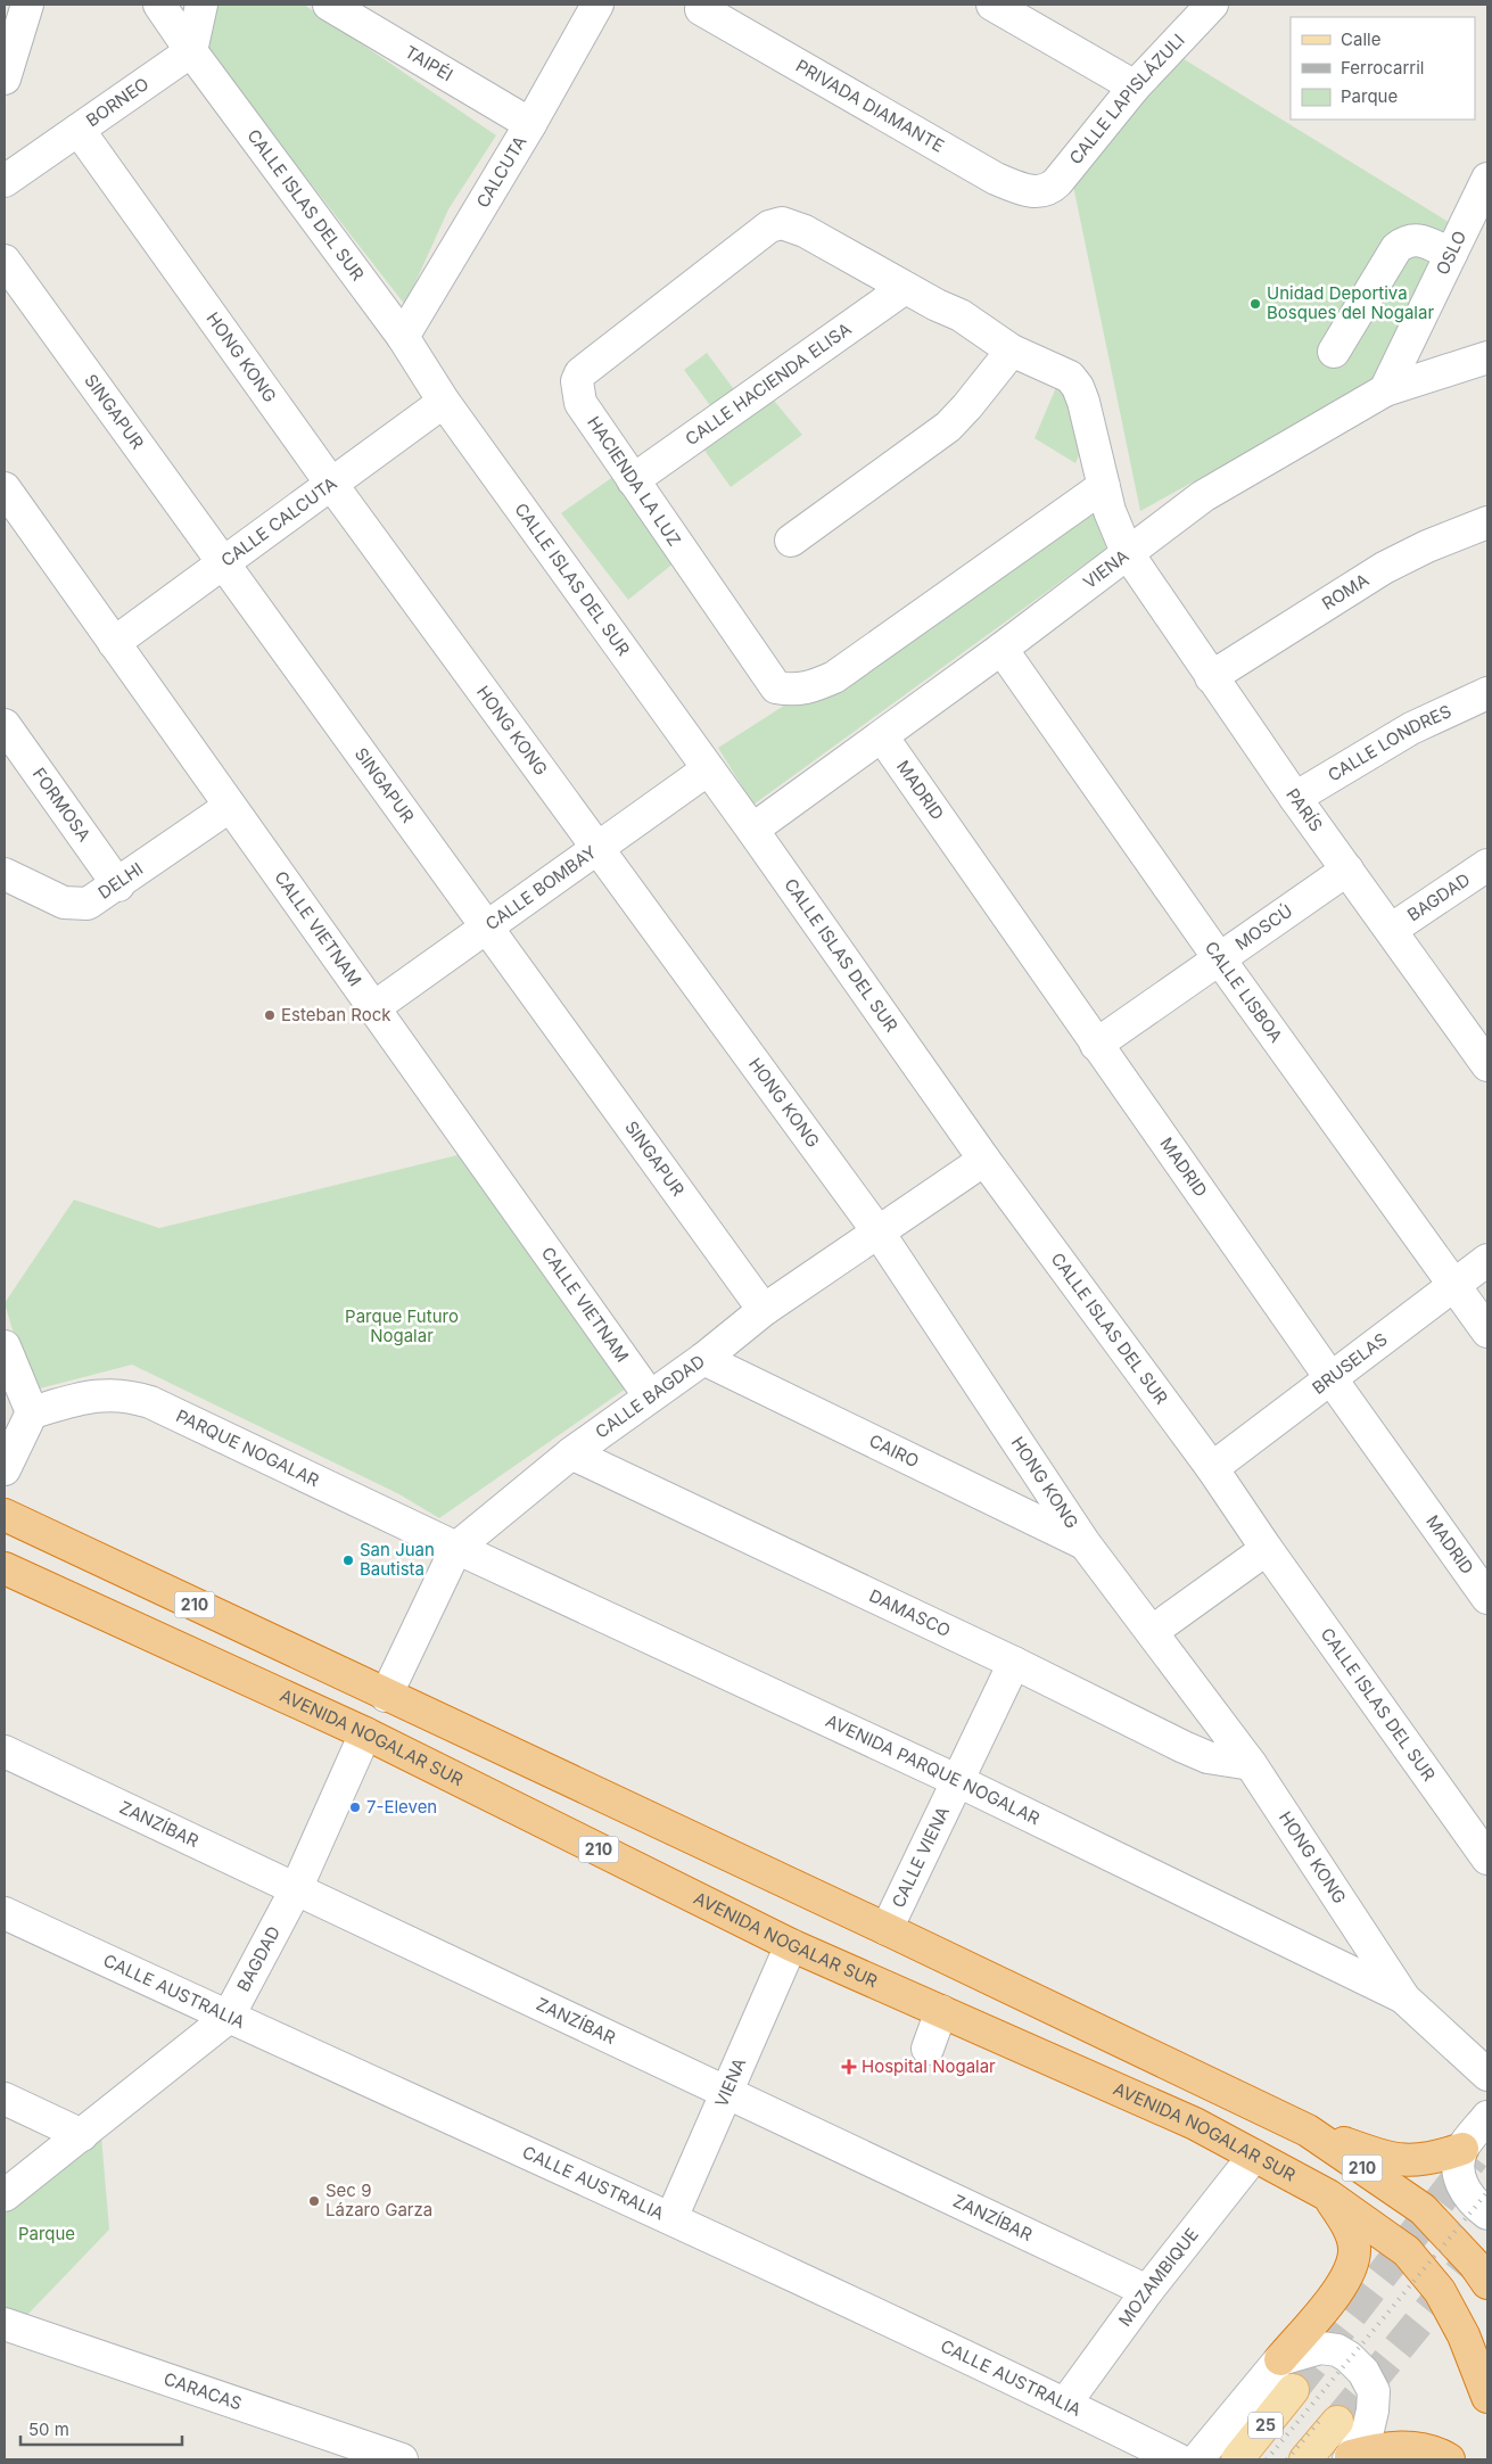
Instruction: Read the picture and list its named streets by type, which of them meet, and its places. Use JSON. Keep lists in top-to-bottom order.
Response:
{
  "streets": {
    "highway": ["210", "AVENIDA NOGALAR SUR"],
    "main road": ["25"],
    "street": [
      "TAIPÉI",
      "CALLE LAPISLÁZULI",
      "BORNEO",
      "PRIVADA DIAMANTE",
      "CALCUTA",
      "CALLE ISLAS DEL SUR",
      "OSLO",
      "HONG KONG",
      "CALLE HACIENDA ELISA",
      "SINGAPUR",
      "HACIENDA LA LUZ",
      "CALLE CALCUTA",
      "VIENA",
      "ROMA",
      "CALLE LONDRES",
      "MADRID",
      "FORMOSA",
      "PARÍS",
      "DELHI",
      "CALLE BOMBAY",
      "BAGDAD",
      "MOSCÚ",
      "CALLE VIETNAM",
      "CALLE LISBOA",
      "BRUSELAS",
      "CALLE BAGDAD",
      "PARQUE NOGALAR",
      "CAIRO",
      "DAMASCO",
      "AVENIDA PARQUE NOGALAR",
      "ZANZÍBAR",
      "CALLE VIENA",
      "CALLE AUSTRALIA",
      "MOZAMBIQUE",
      "CARACAS"
    ]
  },
  "crossings": [
    ["TAIPÉI", "CALCUTA"],
    ["CALLE LAPISLÁZULI", "PRIVADA DIAMANTE"],
    ["BORNEO", "CALLE ISLAS DEL SUR"],
    ["BORNEO", "HONG KONG"],
    ["CALCUTA", "CALLE ISLAS DEL SUR"],
    ["CALLE ISLAS DEL SUR", "CALLE CALCUTA"],
    ["CALLE ISLAS DEL SUR", "VIENA"],
    ["CALLE ISLAS DEL SUR", "CALLE BOMBAY"],
    ["CALLE ISLAS DEL SUR", "BRUSELAS"],
    ["CALLE ISLAS DEL SUR", "CALLE BAGDAD"],
    ["OSLO", "VIENA"],
    ["HONG KONG", "CALLE CALCUTA"],
    ["HONG KONG", "CALLE BOMBAY"],
    ["HONG KONG", "CALLE BAGDAD"],
    ["HONG KONG", "CAIRO"],
    ["HONG KONG", "DAMASCO"],
    ["HONG KONG", "AVENIDA PARQUE NOGALAR"],
    ["CALLE HACIENDA ELISA", "HACIENDA LA LUZ"],
    ["SINGAPUR", "CALLE CALCUTA"],
    ["SINGAPUR", "CALLE BOMBAY"],
    ["SINGAPUR", "CALLE BAGDAD"],
    ["HACIENDA LA LUZ", "VIENA"],
    ["HACIENDA LA LUZ", "PARÍS"],
    ["CALLE CALCUTA", "CALLE VIETNAM"],
    ["VIENA", "MADRID"],
    ["VIENA", "PARÍS"],
    ["VIENA", "CALLE LISBOA"],
    ["VIENA", "AVENIDA NOGALAR SUR"],
    ["VIENA", "ZANZÍBAR"],
    ["VIENA", "CALLE AUSTRALIA"],
    ["ROMA", "PARÍS"],
    ["CALLE LONDRES", "PARÍS"],
    ["MADRID", "MOSCÚ"],
    ["MADRID", "BRUSELAS"],
    ["FORMOSA", "DELHI"],
    ["PARÍS", "BAGDAD"],
    ["PARÍS", "MOSCÚ"],
    ["DELHI", "CALLE VIETNAM"],
    ["CALLE BOMBAY", "CALLE VIETNAM"],
    ["BAGDAD", "AVENIDA NOGALAR SUR"],
    ["BAGDAD", "ZANZÍBAR"],
    ["BAGDAD", "CALLE AUSTRALIA"],
    ["MOSCÚ", "CALLE LISBOA"],
    ["CALLE VIETNAM", "CALLE BAGDAD"],
    ["CALLE LISBOA", "BRUSELAS"],
    ["CALLE BAGDAD", "PARQUE NOGALAR"],
    ["CALLE BAGDAD", "CAIRO"],
    ["CALLE BAGDAD", "210"],
    ["CALLE BAGDAD", "DAMASCO"],
    ["CALLE BAGDAD", "AVENIDA PARQUE NOGALAR"],
    ["PARQUE NOGALAR", "AVENIDA PARQUE NOGALAR"],
    ["210", "CALLE VIENA"],
    ["DAMASCO", "CALLE VIENA"],
    ["AVENIDA NOGALAR SUR", "MOZAMBIQUE"],
    ["AVENIDA PARQUE NOGALAR", "CALLE VIENA"],
    ["ZANZÍBAR", "MOZAMBIQUE"],
    ["CALLE AUSTRALIA", "MOZAMBIQUE"]
  ],
  "parks": ["Parque Futuro Nogalar", "Parque"],
  "places": {
    "other": [
      "Unidad Deportiva Bosques del Nogalar",
      "Esteban Rock",
      "San Juan Bautista",
      "7-Eleven",
      "Sec 9 Lázaro Garza"
    ],
    "health": ["Hospital Nogalar"]
  },
  "legend": ["Calle", "Ferrocarril", "Parque"],
  "scale_bar": "50 m"
}
